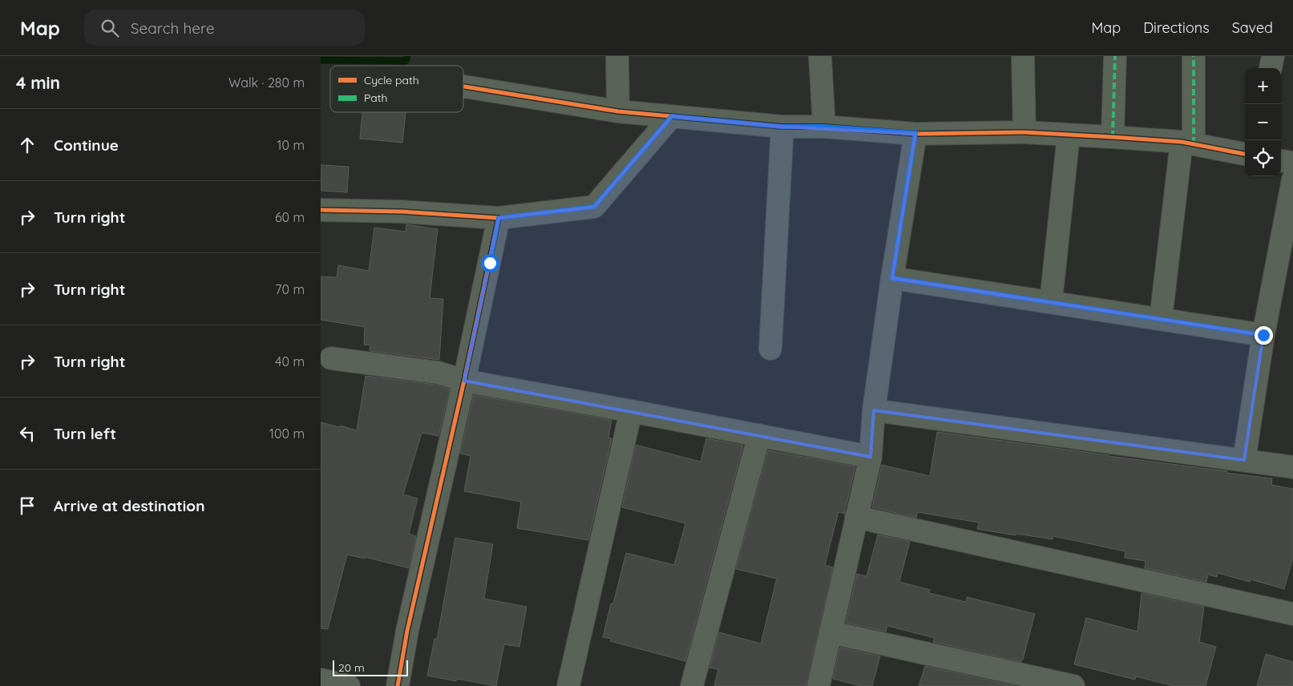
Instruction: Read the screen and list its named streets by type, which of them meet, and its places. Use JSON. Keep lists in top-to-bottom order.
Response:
{
  "legend": ["Cycle path", "Path"],
  "scale_bar": "20 m",
  "page": {
    "header": "Map",
    "search": "Search here",
    "nav": ["Map", "Directions", "Saved"],
    "heading": ["4 min", "Walk · 280 m"],
    "map_buttons": ["+", "−"],
    "list": [
      ["Continue", "10 m"],
      ["Turn right", "60 m"],
      ["Turn right", "70 m"],
      ["Turn right", "40 m"],
      ["Turn left", "100 m"],
      "Arrive at destination"
    ],
    "scale": "20 m"
  }
}
